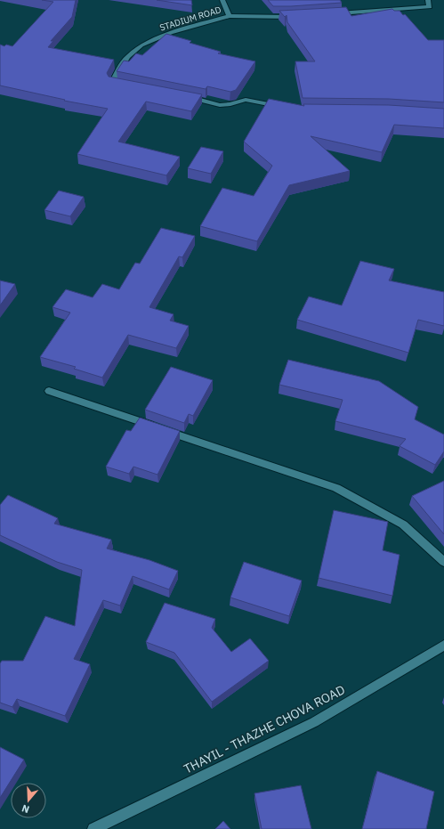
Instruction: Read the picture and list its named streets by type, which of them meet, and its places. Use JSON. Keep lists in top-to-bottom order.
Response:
{
  "streets": {
    "street": ["STADIUM ROAD", "THAYIL - THAZHE CHOVA ROAD"]
  },
  "north": "bottom"
}
